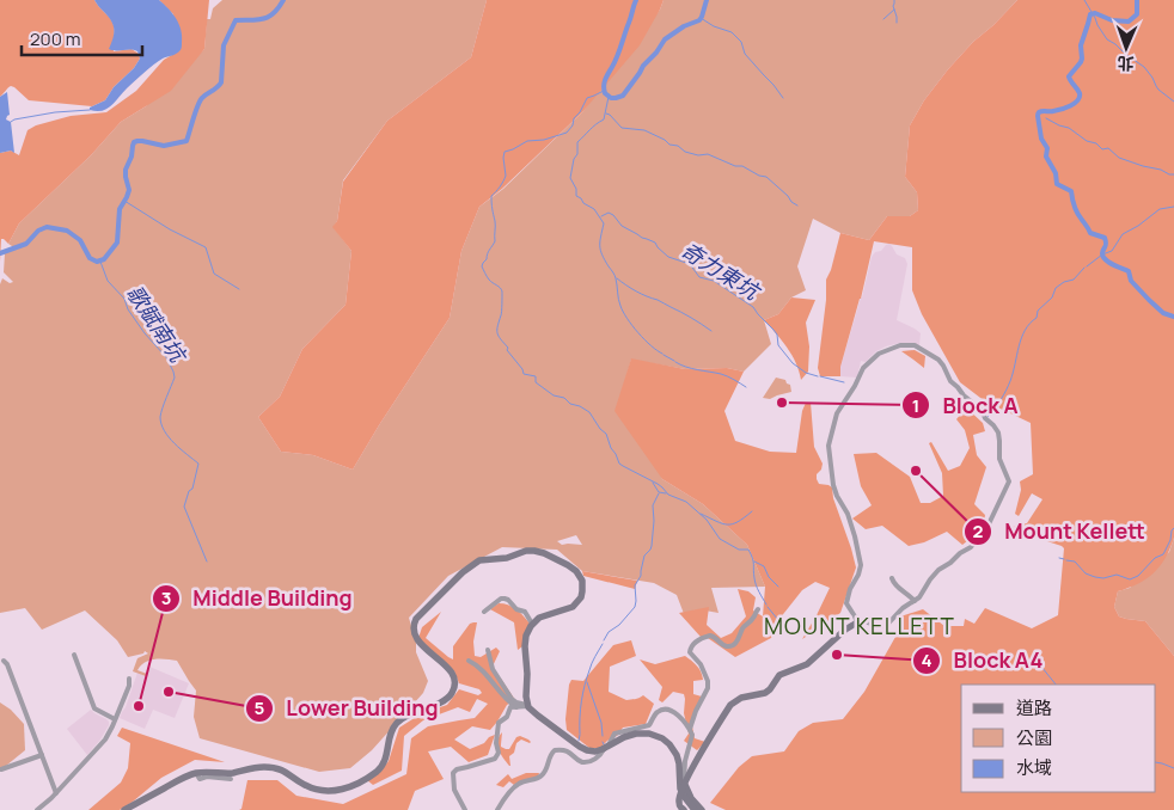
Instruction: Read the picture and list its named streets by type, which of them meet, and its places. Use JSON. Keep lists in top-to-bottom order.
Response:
{
  "districts": ["MOUNT KELLETT"],
  "water": ["奇力東坑", "歌賦南坑"],
  "places": [
    "Block A",
    "Mount Kellett",
    "Block A4",
    "Lower Building",
    "Middle Building"
  ],
  "legend": ["道路", "公園", "水域"],
  "scale_bar": "200 m",
  "north": "bottom"
}
